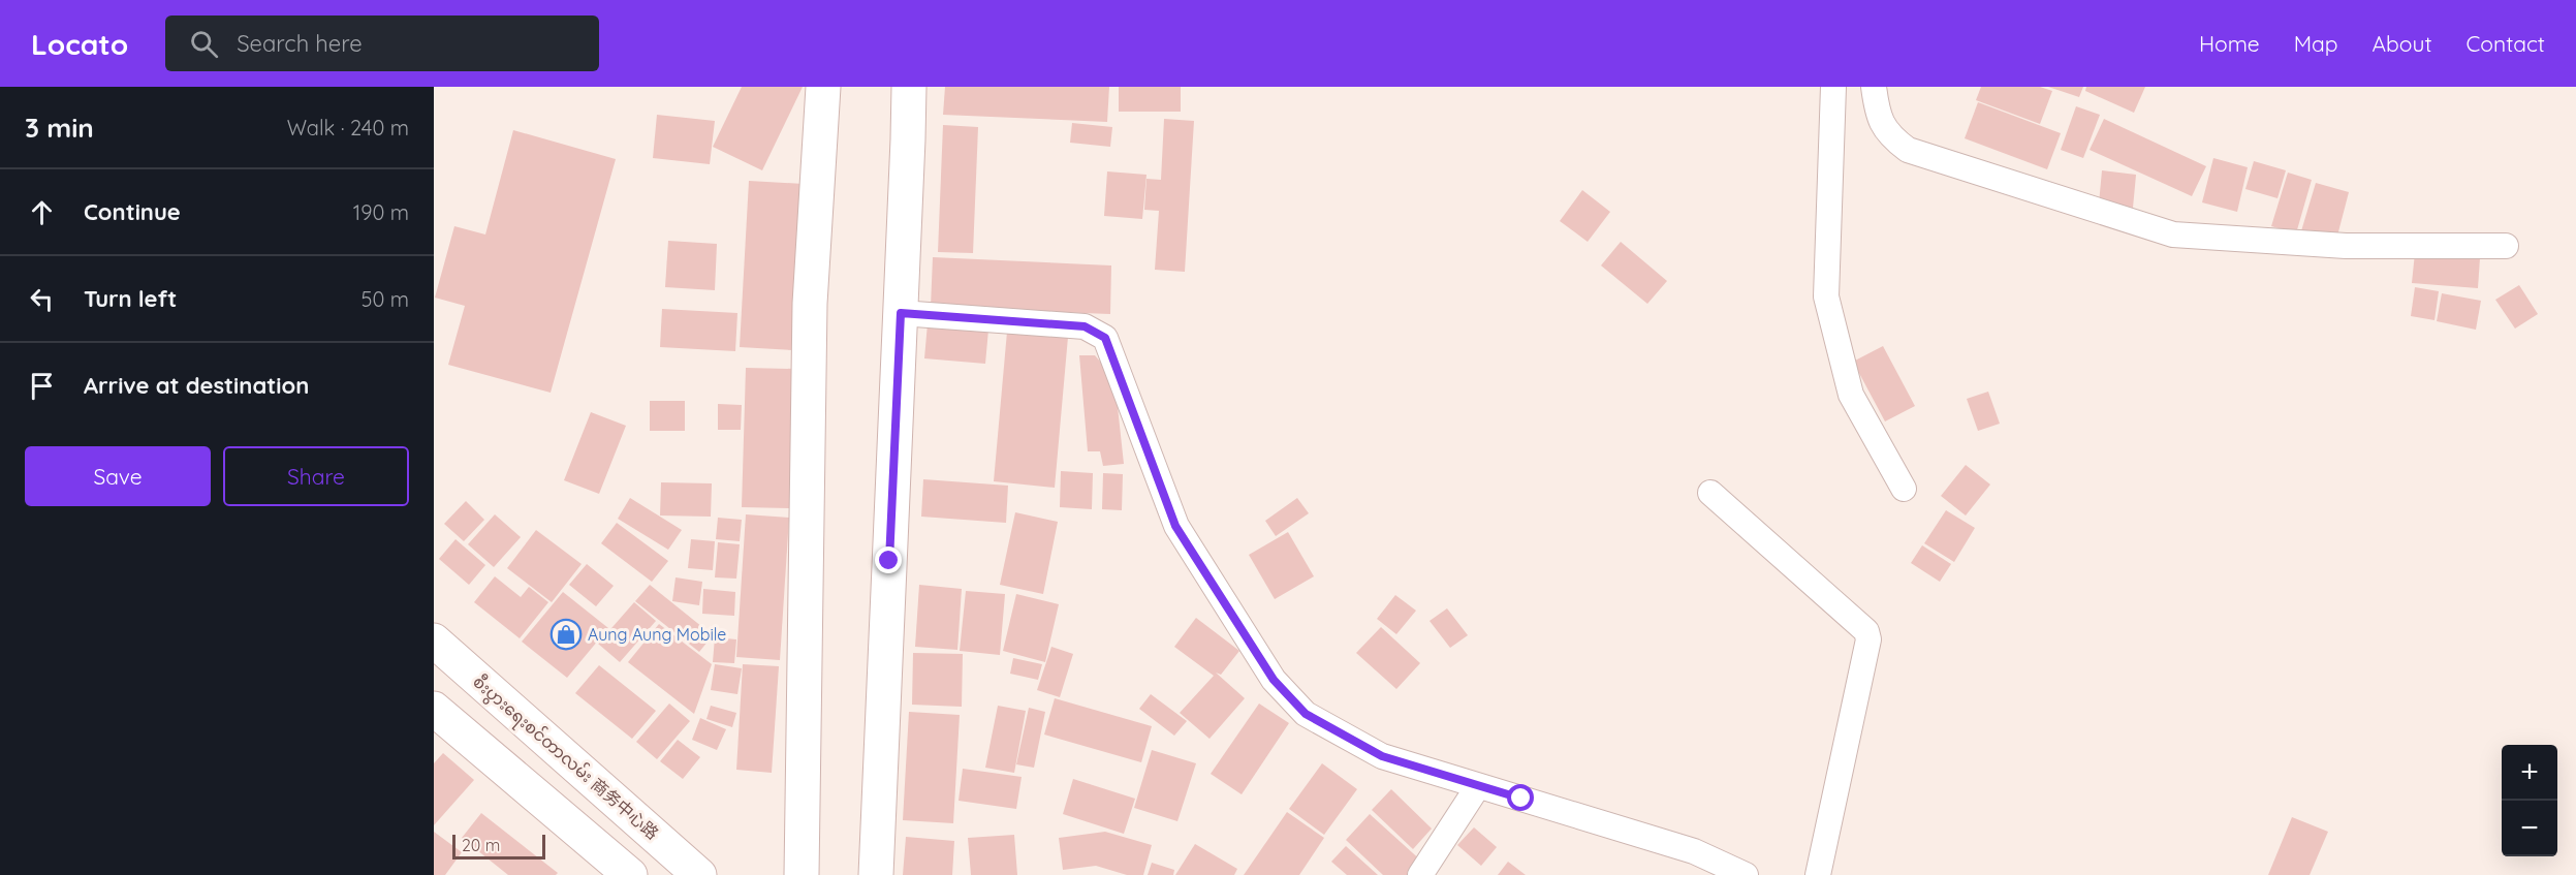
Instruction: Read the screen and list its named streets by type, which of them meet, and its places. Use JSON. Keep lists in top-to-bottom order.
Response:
{
  "streets": {
    "main road": ["စီးပွားရေးစင်တာလမ်း 商务中心路"]
  },
  "places": {
    "shop": ["Aung Aung Mobile"]
  },
  "scale_bar": "20 m",
  "page": {
    "header": "Locato",
    "search": "Search here",
    "nav": [
      "Home",
      "Map",
      "About",
      "Contact"
    ],
    "heading": ["3 min", "Walk · 240 m"],
    "list": [
      ["Continue", "190 m"],
      ["Turn left", "50 m"],
      "Arrive at destination"
    ],
    "buttons": ["Save", "Share"],
    "map_buttons": ["+", "−"],
    "scale": "20 m"
  }
}
